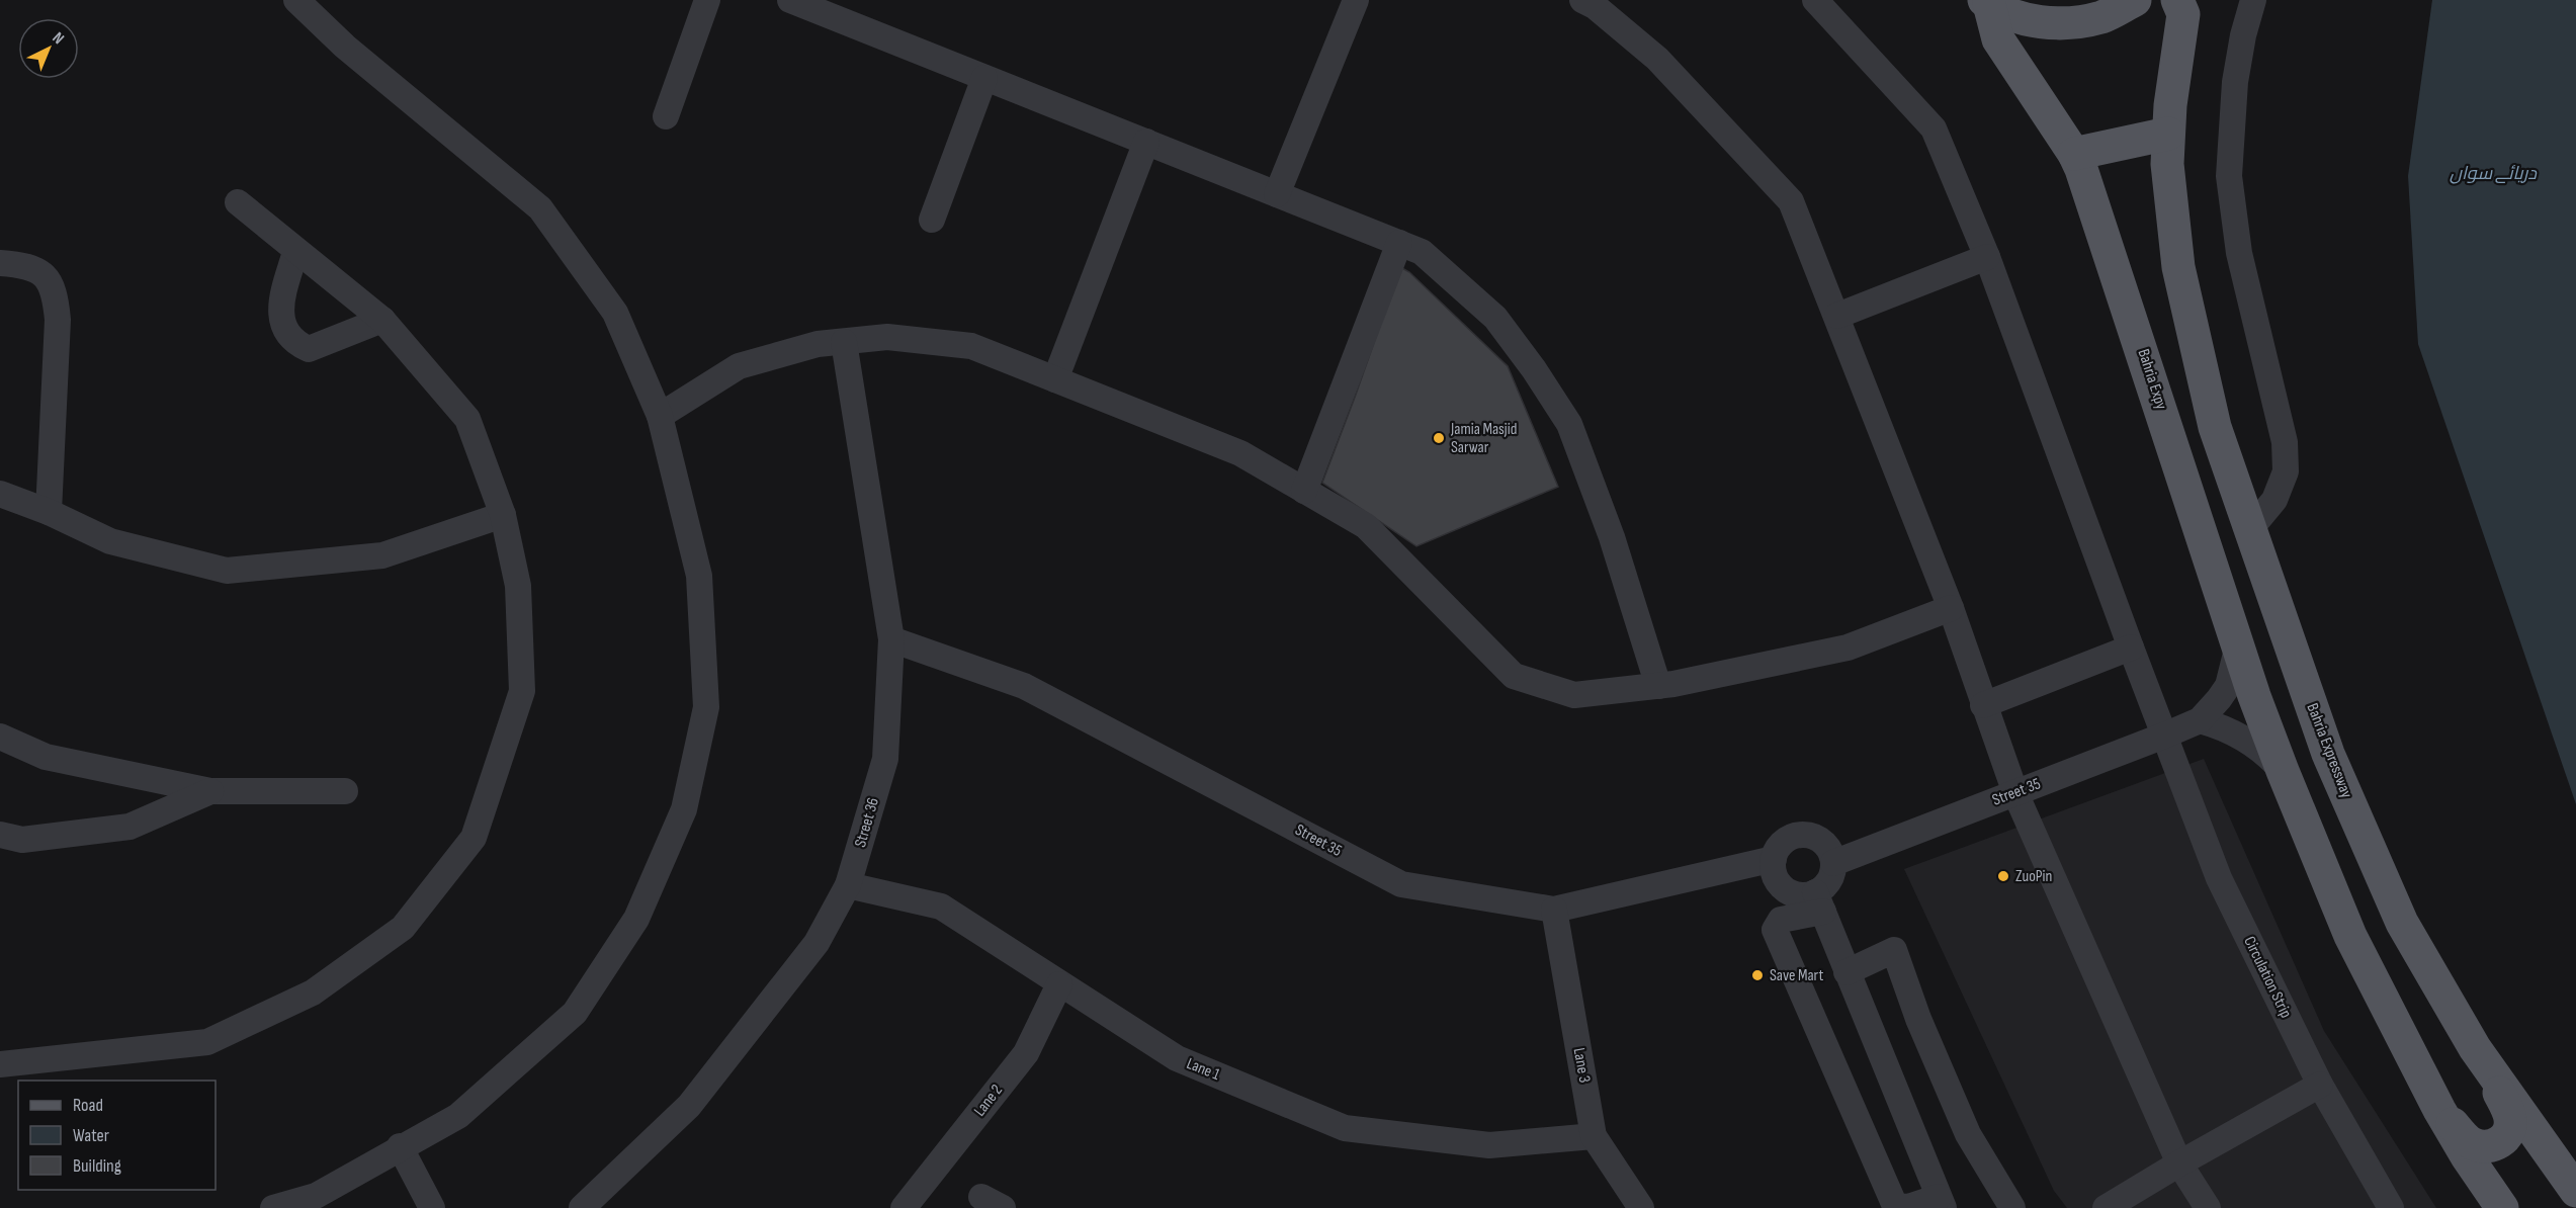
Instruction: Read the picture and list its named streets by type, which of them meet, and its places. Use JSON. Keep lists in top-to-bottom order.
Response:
{
  "streets": {
    "main road": ["Bahria Expy", "Bahria Expressway"],
    "street": [
      "Street 35",
      "Street 36",
      "Circulation Strip",
      "Lane 3",
      "Lane 1",
      "Lane 2"
    ]
  },
  "crossings": [
    ["Street 35", "Street 36"],
    ["Street 35", "Circulation Strip"],
    ["Street 35", "Lane 3"],
    ["Street 36", "Lane 1"],
    ["Lane 3", "Lane 1"],
    ["Lane 1", "Lane 2"]
  ],
  "water": ["دریائے سواں"],
  "places": ["Jamia Masjid Sarwar", "ZuoPin", "Save Mart"],
  "legend": ["Road", "Water", "Building"],
  "north": "top right"
}
